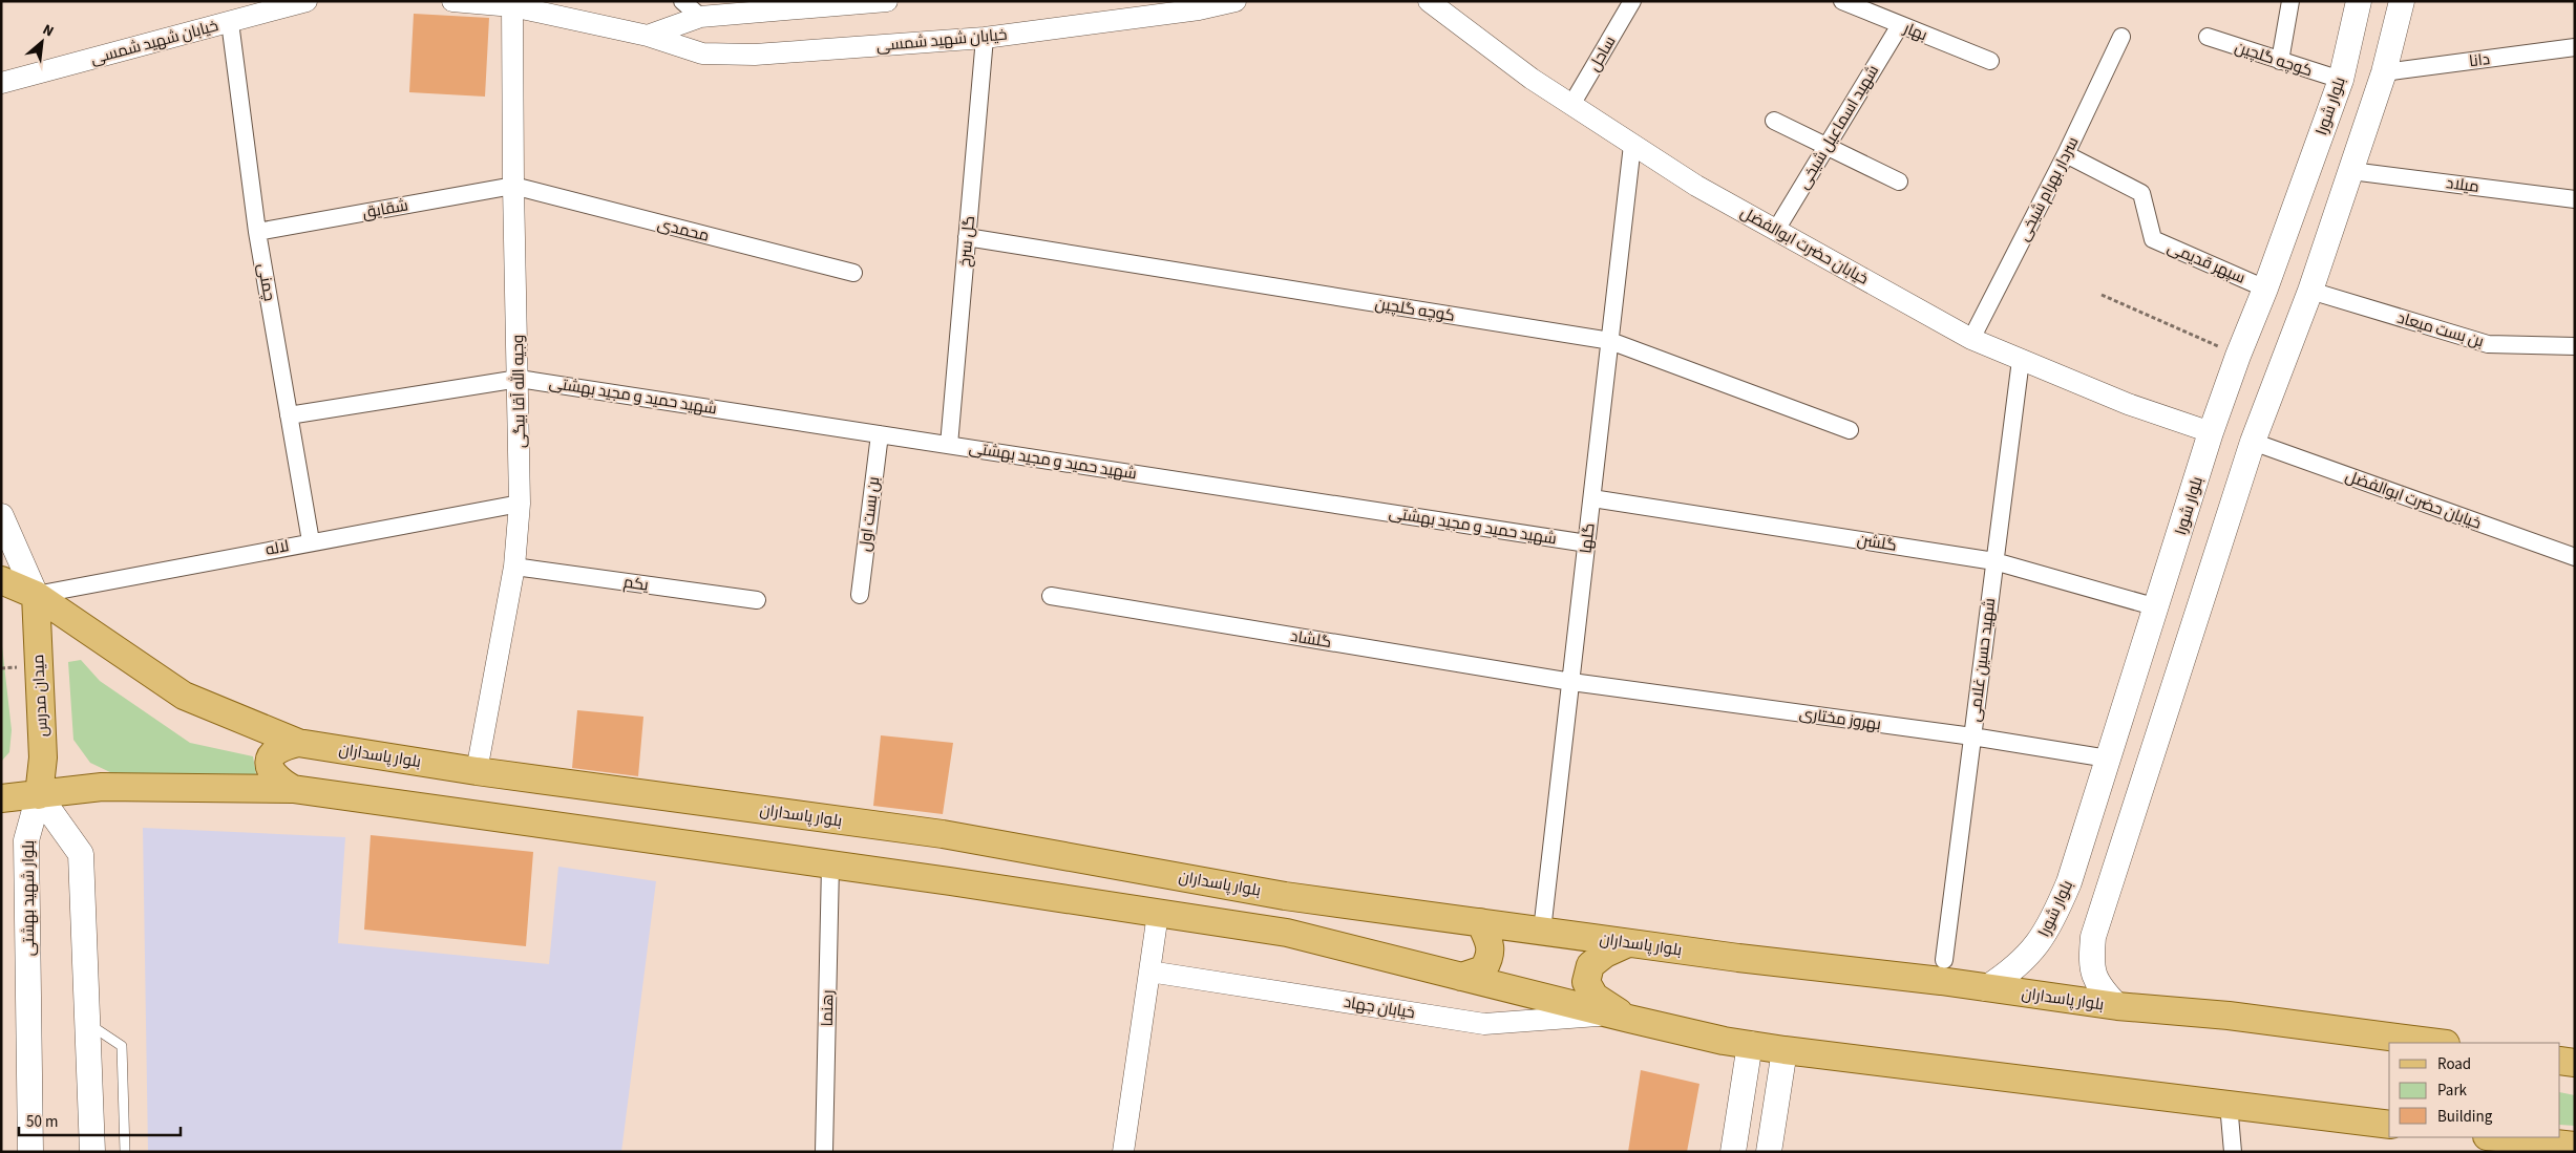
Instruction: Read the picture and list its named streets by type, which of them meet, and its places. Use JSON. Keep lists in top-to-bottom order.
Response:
{
  "streets": {
    "main road": [
      "بلوار شورا",
      "میدان مدرس",
      "بلوار پاسداران",
      "بلوار شهید بهشتی"
    ],
    "street": [
      "بهار",
      "خیابان شهید شمسی",
      "ساحل",
      "کوچه گلچین",
      "دانا",
      "شهید اسماعیل شیخی",
      "میلاد",
      "سردار بهرام شیخی",
      "شقایق",
      "محمدی",
      "گل سرخ",
      "خیابان حضرت ابوالفضل",
      "سپهر قدیمی",
      "چمنی",
      "بن بست میعاد",
      "وجیه الله آقا بیگی",
      "شهید حمید و مجید بهشتی",
      "بن بست اول",
      "گلها",
      "گلشن",
      "لاله",
      "یکم",
      "گلشاد",
      "شهید حسین غلامی",
      "بهروز مختاری",
      "خیابان جهاد",
      "رهنما"
    ]
  },
  "crossings": [
    ["بهار", "شهید اسماعیل شیخی"],
    ["خیابان شهید شمسی", "گل سرخ"],
    ["خیابان شهید شمسی", "چمنی"],
    ["خیابان شهید شمسی", "وجیه الله آقا بیگی"],
    ["ساحل", "خیابان حضرت ابوالفضل"],
    ["کوچه گلچین", "بلوار شورا"],
    ["کوچه گلچین", "گل سرخ"],
    ["کوچه گلچین", "گلها"],
    ["بلوار شورا", "خیابان حضرت ابوالفضل"],
    ["بلوار شورا", "سپهر قدیمی"],
    ["بلوار شورا", "گلشن"],
    ["بلوار شورا", "بهروز مختاری"],
    ["بلوار شورا", "بلوار پاسداران"],
    ["شهید اسماعیل شیخی", "خیابان حضرت ابوالفضل"],
    ["سردار بهرام شیخی", "خیابان حضرت ابوالفضل"],
    ["سردار بهرام شیخی", "سپهر قدیمی"],
    ["شقایق", "محمدی"],
    ["شقایق", "چمنی"],
    ["شقایق", "وجیه الله آقا بیگی"],
    ["محمدی", "وجیه الله آقا بیگی"],
    ["گل سرخ", "شهید حمید و مجید بهشتی"],
    ["خیابان حضرت ابوالفضل", "گلها"],
    ["خیابان حضرت ابوالفضل", "شهید حسین غلامی"],
    ["چمنی", "شهید حمید و مجید بهشتی"],
    ["چمنی", "لاله"],
    ["وجیه الله آقا بیگی", "شهید حمید و مجید بهشتی"],
    ["وجیه الله آقا بیگی", "لاله"],
    ["وجیه الله آقا بیگی", "یکم"],
    ["وجیه الله آقا بیگی", "بلوار پاسداران"],
    ["شهید حمید و مجید بهشتی", "بن بست اول"],
    ["شهید حمید و مجید بهشتی", "گلها"],
    ["گلها", "گلشن"],
    ["گلها", "گلشاد"],
    ["گلها", "بهروز مختاری"],
    ["گلها", "بلوار پاسداران"],
    ["گلشن", "شهید حسین غلامی"],
    ["لاله", "میدان مدرس"],
    ["لاله", "بلوار پاسداران"],
    ["گلشاد", "بهروز مختاری"],
    ["شهید حسین غلامی", "بهروز مختاری"],
    ["میدان مدرس", "بلوار پاسداران"],
    ["میدان مدرس", "بلوار شهید بهشتی"]
  ],
  "legend": ["Road", "Park", "Building"],
  "scale_bar": "50 m",
  "north": "top right"
}
